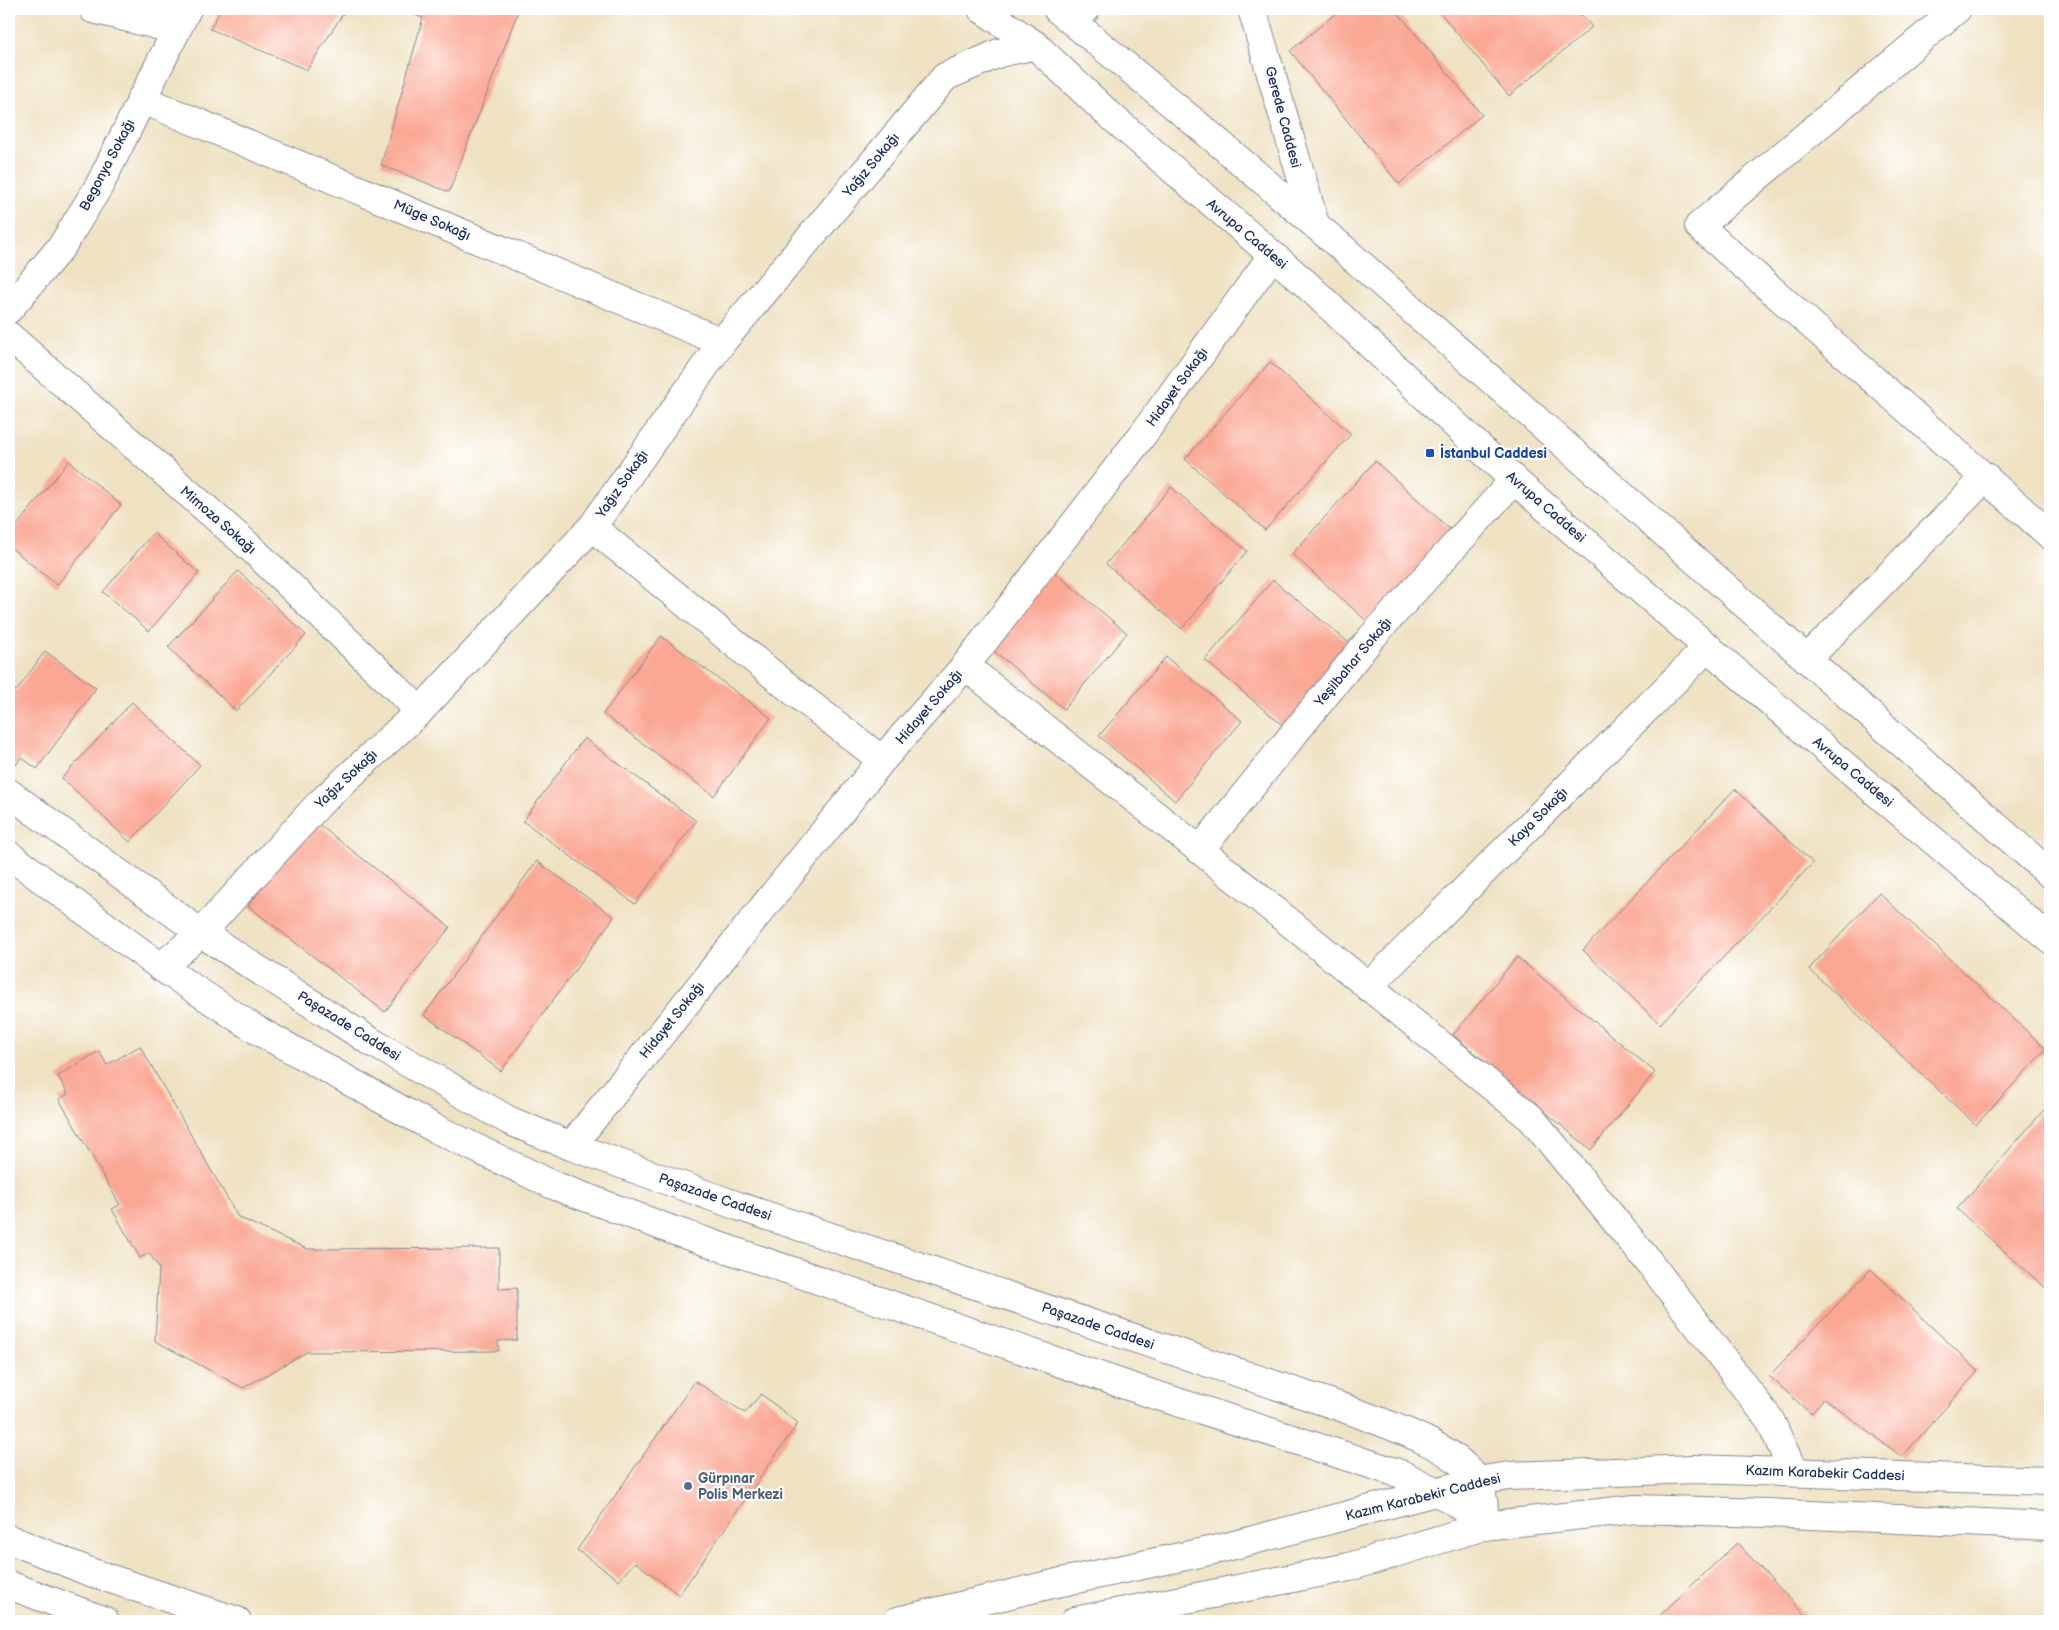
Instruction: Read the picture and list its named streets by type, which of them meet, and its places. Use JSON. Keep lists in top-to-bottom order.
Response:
{
  "streets": {
    "street": [
      "Gerede Caddesi",
      "Begonya Sokağı",
      "Yağız Sokağı",
      "Müge Sokağı",
      "Avrupa Caddesi",
      "Hidayet Sokağı",
      "Mimoza Sokağı",
      "Yeşilbahar Sokağı",
      "Kaya Sokağı",
      "Paşazade Caddesi",
      "Kazım Karabekir Caddesi"
    ]
  },
  "crossings": [
    ["Begonya Sokağı", "Müge Sokağı"],
    ["Yağız Sokağı", "Müge Sokağı"],
    ["Yağız Sokağı", "Avrupa Caddesi"],
    ["Yağız Sokağı", "Mimoza Sokağı"],
    ["Yağız Sokağı", "Paşazade Caddesi"],
    ["Avrupa Caddesi", "Hidayet Sokağı"],
    ["Avrupa Caddesi", "Yeşilbahar Sokağı"],
    ["Avrupa Caddesi", "Kaya Sokağı"],
    ["Hidayet Sokağı", "Paşazade Caddesi"],
    ["Paşazade Caddesi", "Kazım Karabekir Caddesi"]
  ],
  "places": {
    "transit": ["İstanbul Caddesi"],
    "other": ["Gürpınar Polis Merkezi"]
  }
}
